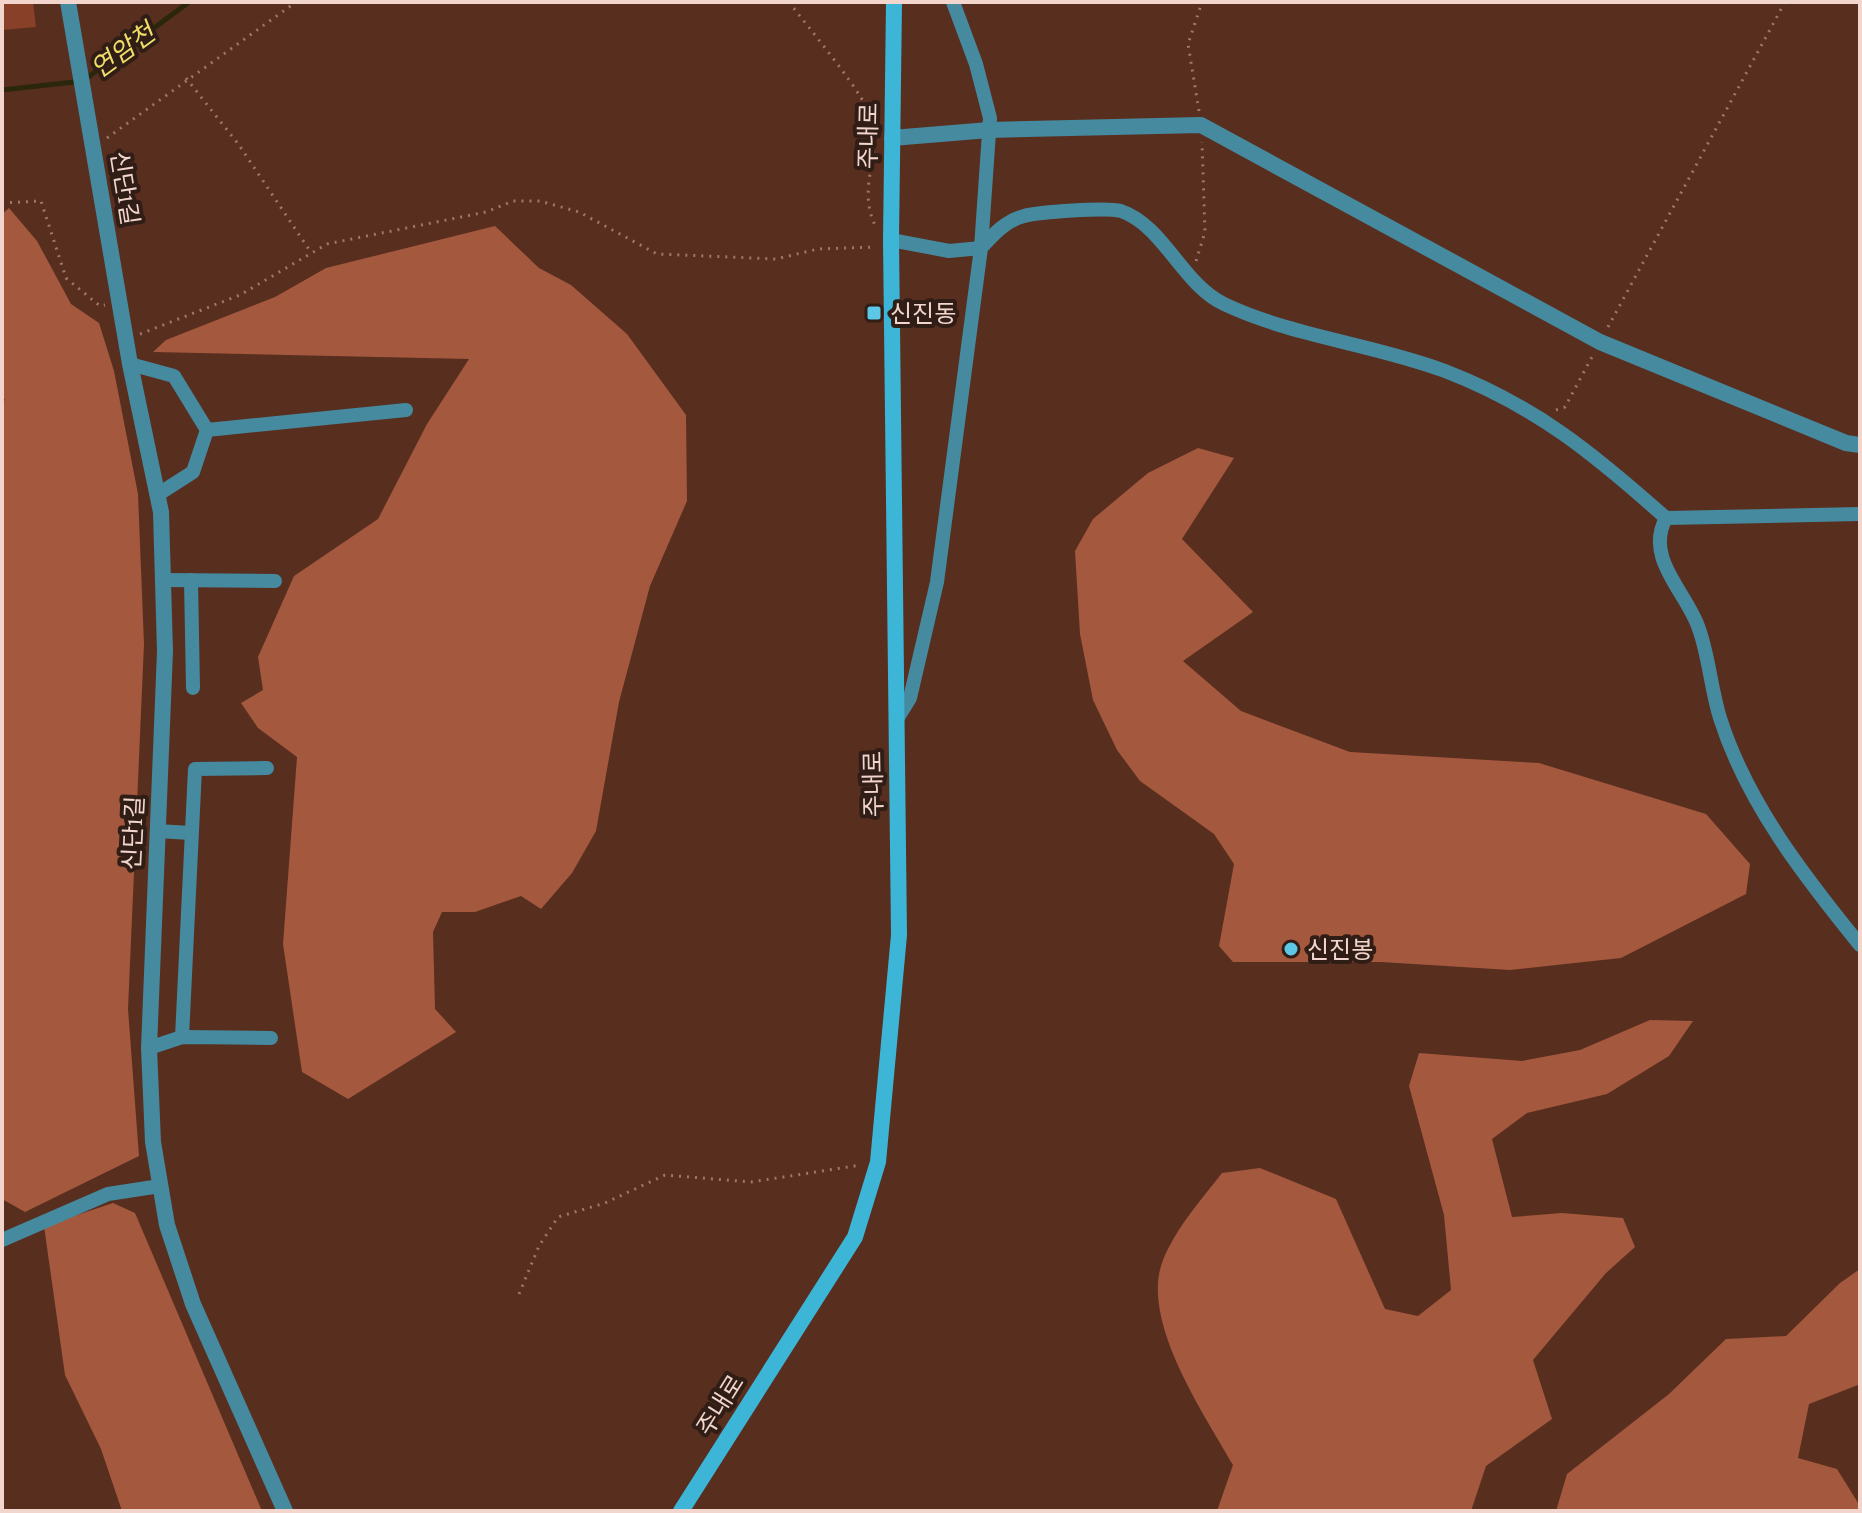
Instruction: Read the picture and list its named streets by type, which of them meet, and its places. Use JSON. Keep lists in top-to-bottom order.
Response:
{
  "streets": {
    "main road": ["주내로"],
    "street": ["신단1길"]
  },
  "water": ["연암천"],
  "places": {
    "transit": ["신진동"],
    "other": ["신진봉"]
  }
}
